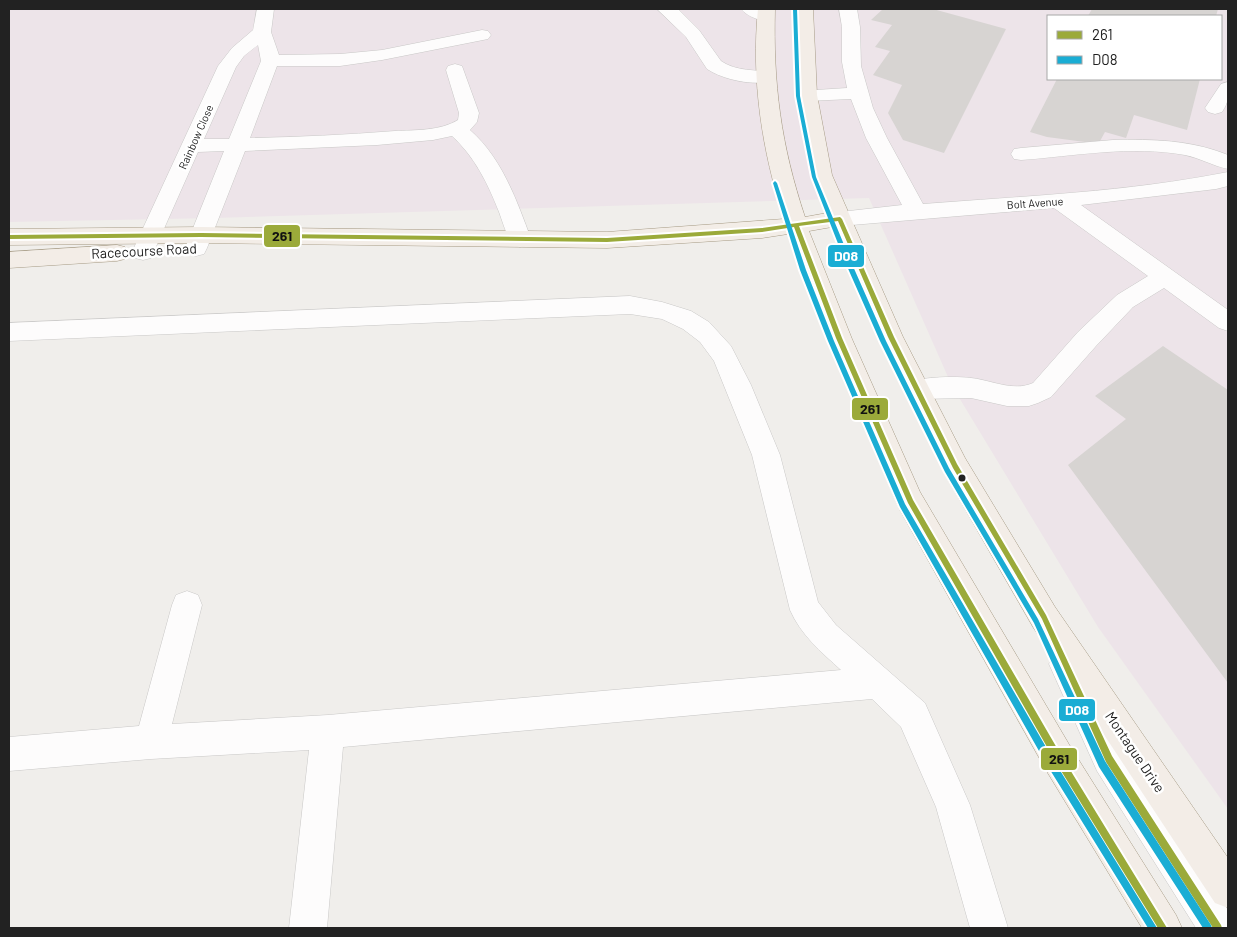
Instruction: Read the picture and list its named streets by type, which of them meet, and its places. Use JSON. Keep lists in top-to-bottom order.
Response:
{
  "streets": {
    "main road": ["Racecourse Road", "Montague Drive"],
    "street": ["Rainbow Close", "Bolt Avenue"]
  },
  "crossings": [
    ["Rainbow Close", "Racecourse Road"],
    ["Bolt Avenue", "Racecourse Road"],
    ["Bolt Avenue", "Montague Drive"],
    ["Racecourse Road", "Montague Drive"]
  ],
  "lines": ["transit line D08", "transit line 261"],
  "legend": ["261", "D08"]
}
